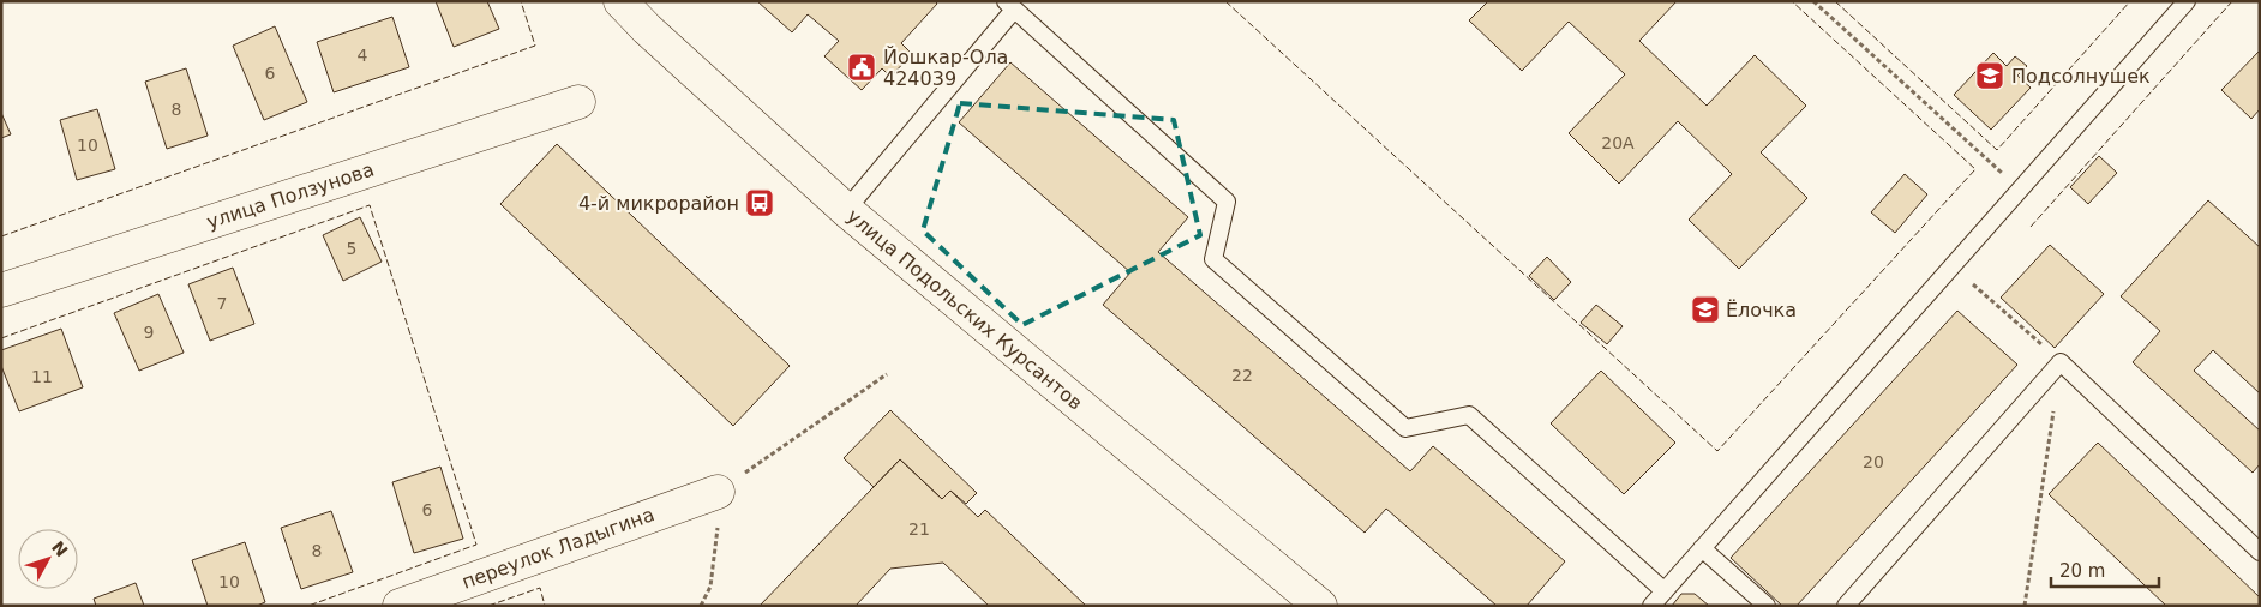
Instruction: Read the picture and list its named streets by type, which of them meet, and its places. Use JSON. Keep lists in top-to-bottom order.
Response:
{
  "streets": {
    "street": ["улица Ползунова", "улица Подольских Курсантов", "переулок Ладыгина"]
  },
  "places": {
    "public building": ["Йошкар-Ола 424039"],
    "school or university": ["Подсолнушек", "Ёлочка"],
    "bus stop": ["4-й микрорайон"]
  },
  "house_numbers": [
    "4",
    "6",
    "8",
    "20А",
    "10",
    "5",
    "7",
    "9",
    "22",
    "11",
    "20",
    "6",
    "21",
    "8",
    "10"
  ],
  "scale_bar": "20 m",
  "north": "top right"
}
